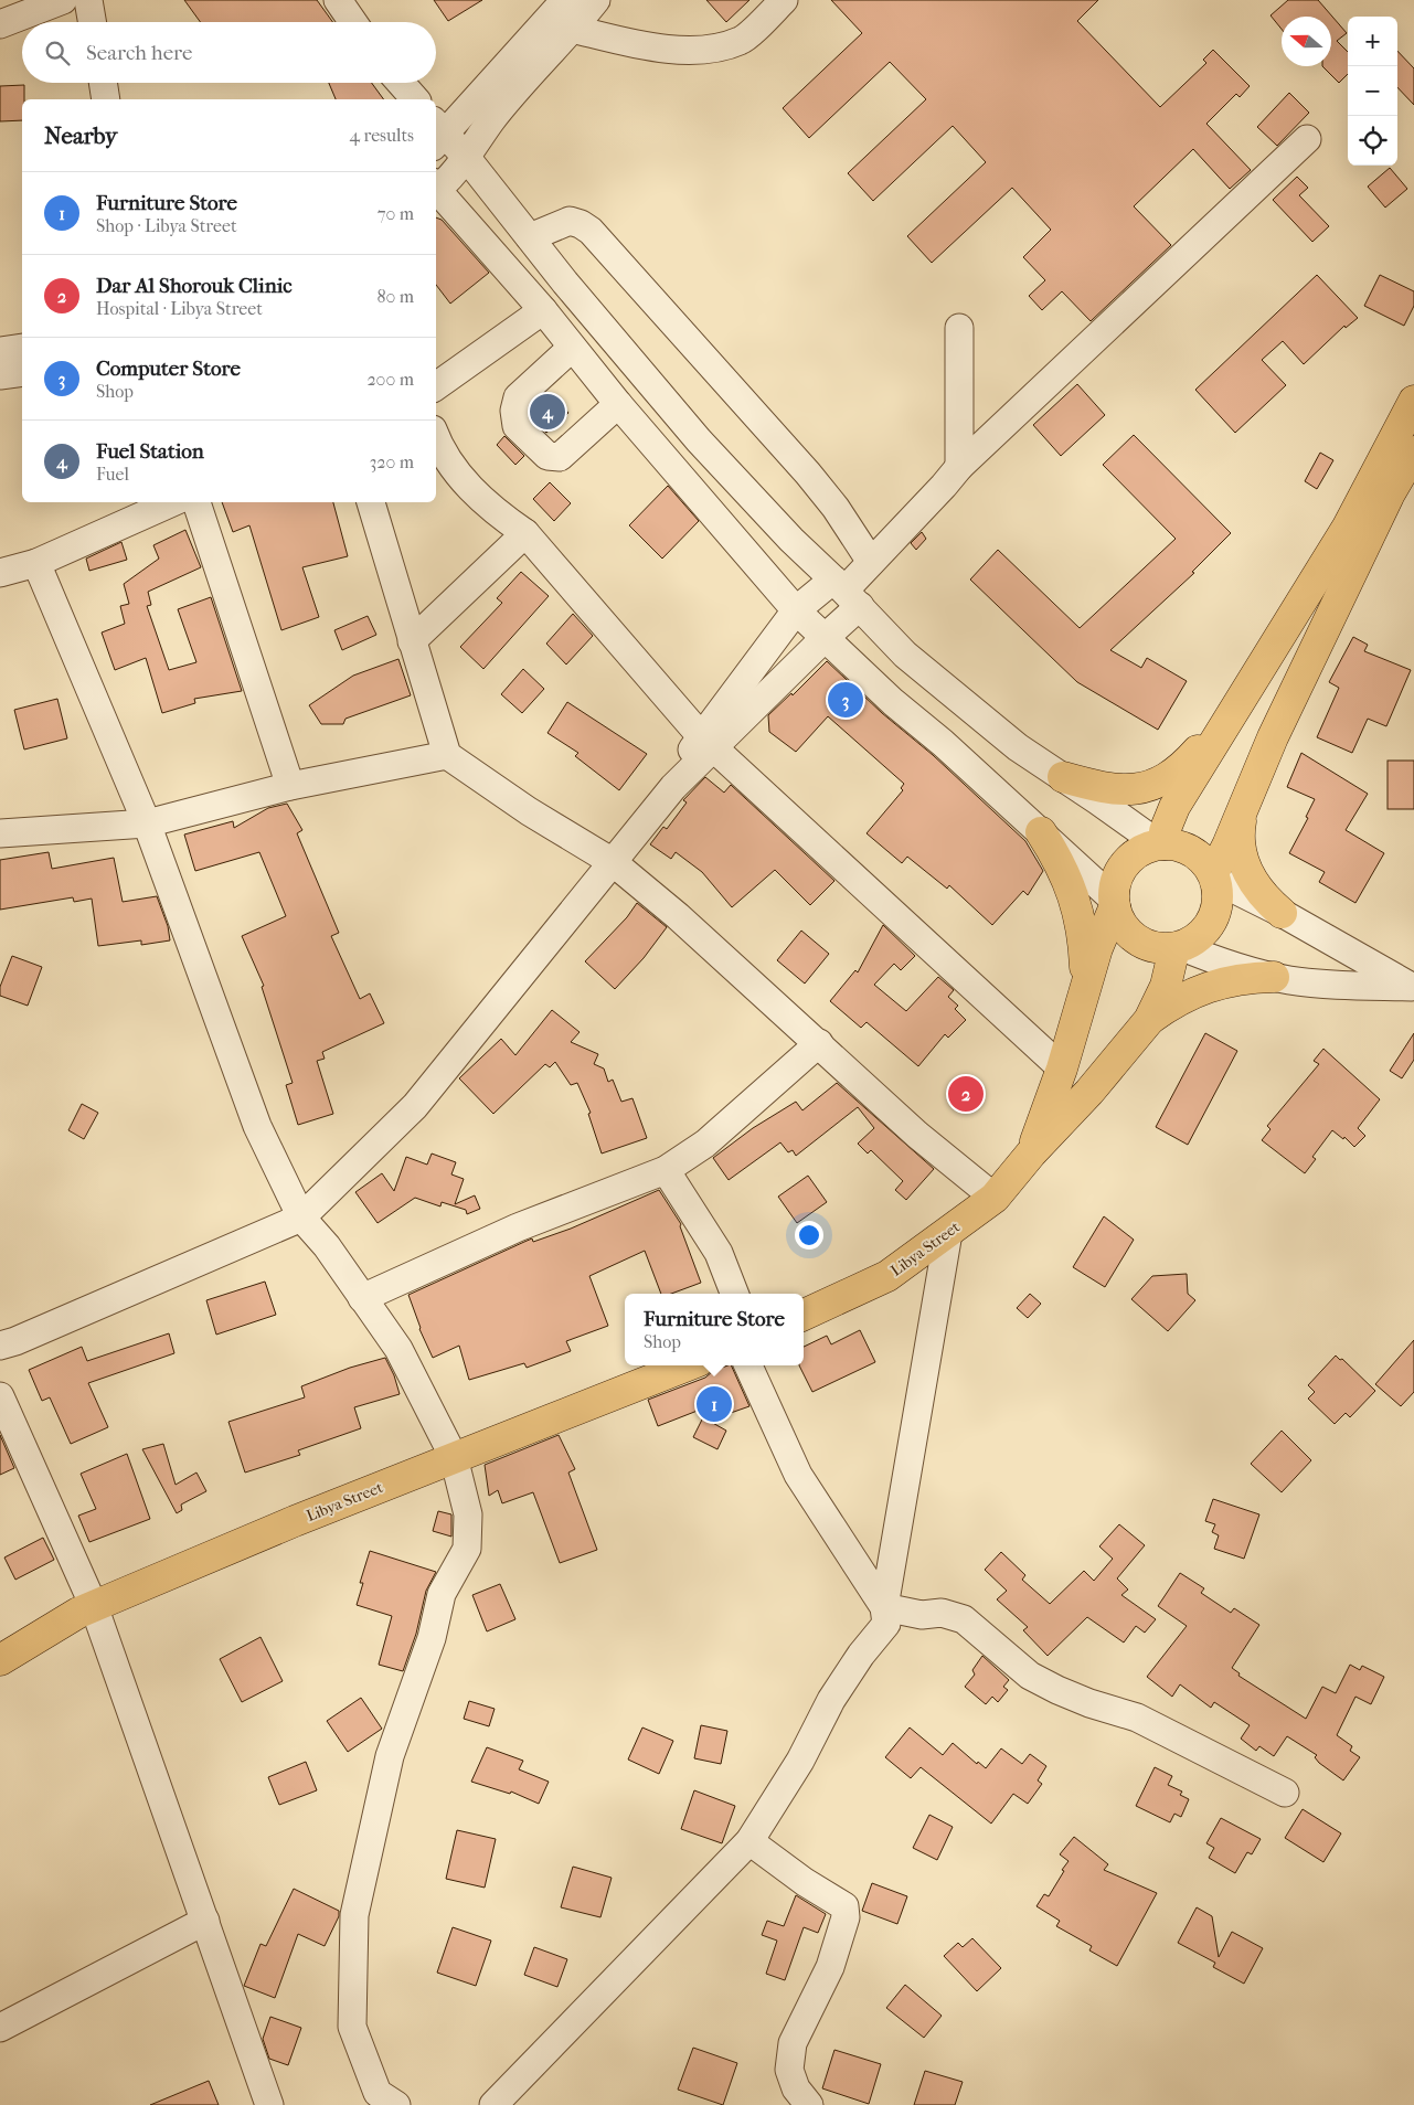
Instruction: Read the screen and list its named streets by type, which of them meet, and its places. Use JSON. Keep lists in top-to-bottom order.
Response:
{
  "streets": {
    "main road": ["Libya Street"]
  },
  "north": "left",
  "page": {
    "map_buttons": ["+", "−"],
    "search": "Search here",
    "heading": ["Nearby", "4 results"],
    "list": [
      {
        "mark": "1",
        "name": "Furniture Store",
        "note": "Shop · Libya Street",
        "value": "70 m"
      },
      {
        "mark": "2",
        "name": "Dar Al Shorouk Clinic",
        "note": "Hospital · Libya Street",
        "value": "80 m"
      },
      {
        "mark": "3",
        "name": "Computer Store",
        "note": "Shop",
        "value": "200 m"
      },
      {
        "mark": "4",
        "name": "Fuel Station",
        "note": "Fuel",
        "value": "320 m"
      }
    ],
    "pins": [
      "4",
      "3",
      "2",
      "1"
    ],
    "popup": ["Furniture Store", "Shop"]
  }
}
